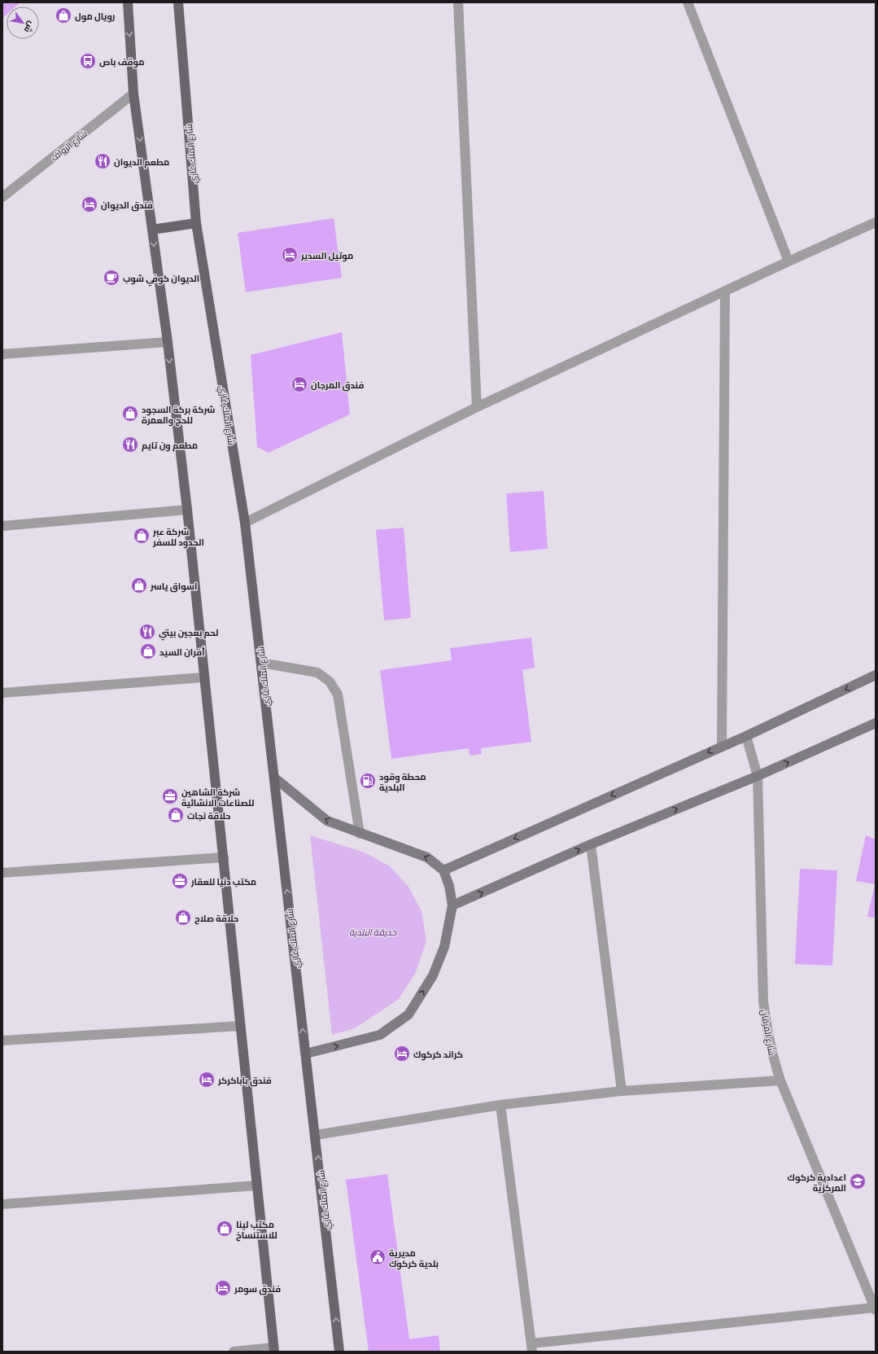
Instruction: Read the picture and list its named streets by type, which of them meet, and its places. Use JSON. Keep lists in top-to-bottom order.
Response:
{
  "streets": {
    "main road": ["شارع الملك غازي"],
    "street": ["شارع الرواف", "شارع الفرقان"]
  },
  "parks": ["حديقة البلدية"],
  "places": {
    "shop": [
      "رويال مول",
      "شركة بركة السجود للحج والعمرة",
      "شركة عبر الحدود للسفر",
      "اسواق ياسر",
      "أفران السيد",
      "حلاقة نجات",
      "حلاقة صلاح",
      "مكتب لينا للاستنساخ"
    ],
    "bus stop": ["موقف باص"],
    "restaurant": ["مطعم الديوان", "مطعم ون تايم", "لحم بعجين بيتي"],
    "hotel": [
      "فندق الديوان",
      "موتيل السدير",
      "فندق المرجان",
      "كراند كركوك",
      "فندق باباكركر",
      "فندق سومر"
    ],
    "cafe": ["الديوان كوفي شوب"],
    "fuel station": ["محطة وقود البلدية"],
    "office": ["شركة الشاهين للصناعات الانشائية", "مكتب دنيا للعقار"],
    "school or university": ["اعدادية كركوك المركزية"],
    "public building": ["مديرية بلدية كركوك"]
  },
  "north": "bottom right"
}
